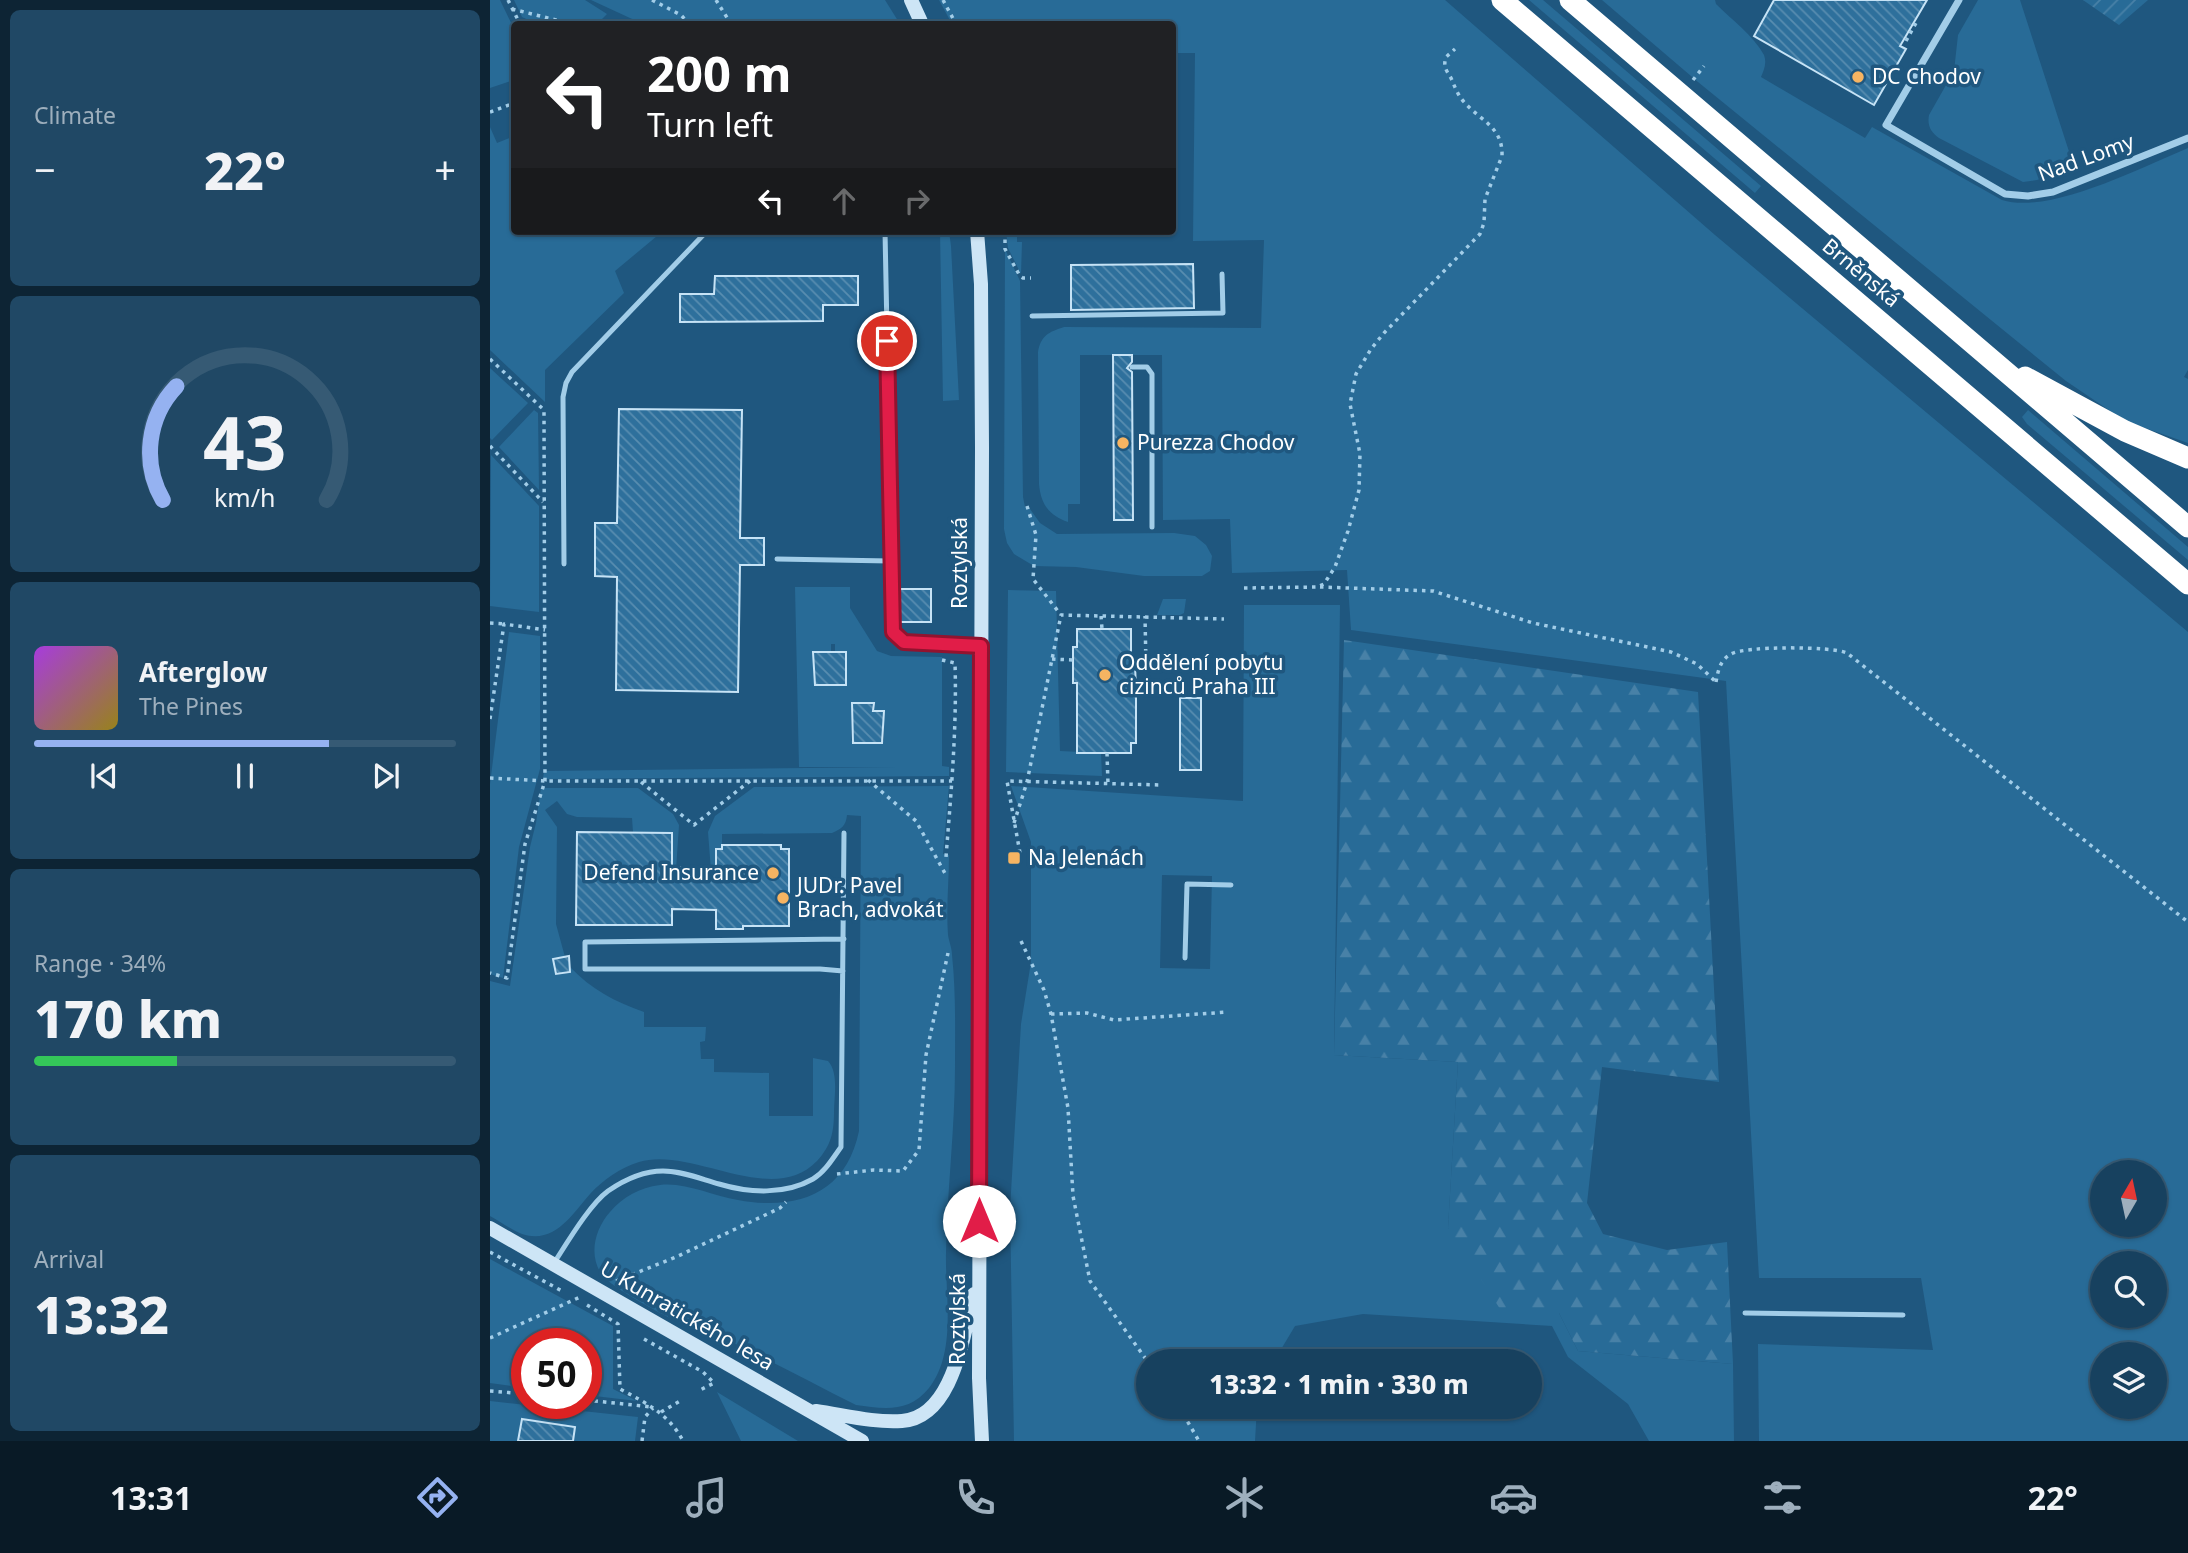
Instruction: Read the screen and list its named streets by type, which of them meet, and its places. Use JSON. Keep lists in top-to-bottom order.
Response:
{
  "streets": {
    "highway": ["Brněnská"],
    "main road": ["Roztylská", "U Kunratického lesa"],
    "street": ["Nad Lomy"]
  },
  "places": {
    "other": [
      "DC Chodov",
      "Purezza Chodov",
      "Oddělení pobytu cizinců Praha III",
      "Defend Insurance",
      "JUDr. Pavel Brach, advokát"
    ],
    "transit": ["Na Jelenách"]
  },
  "north": "top",
  "page": {
    "tile": [
      "Climate",
      ["Range · 34%", "170 km"],
      ["Arrival", "13:32"]
    ],
    "turn": ["200 m", "Turn left"],
    "heat": ["−", "22°", "+"],
    "song": ["Afterglow", "The Pines"],
    "limit": "50",
    "trip": "13:32 · 1 min · 330 m",
    "tabs": ["13:31", "22°"],
    "gauge": ["43", "km/h"]
  }
}
